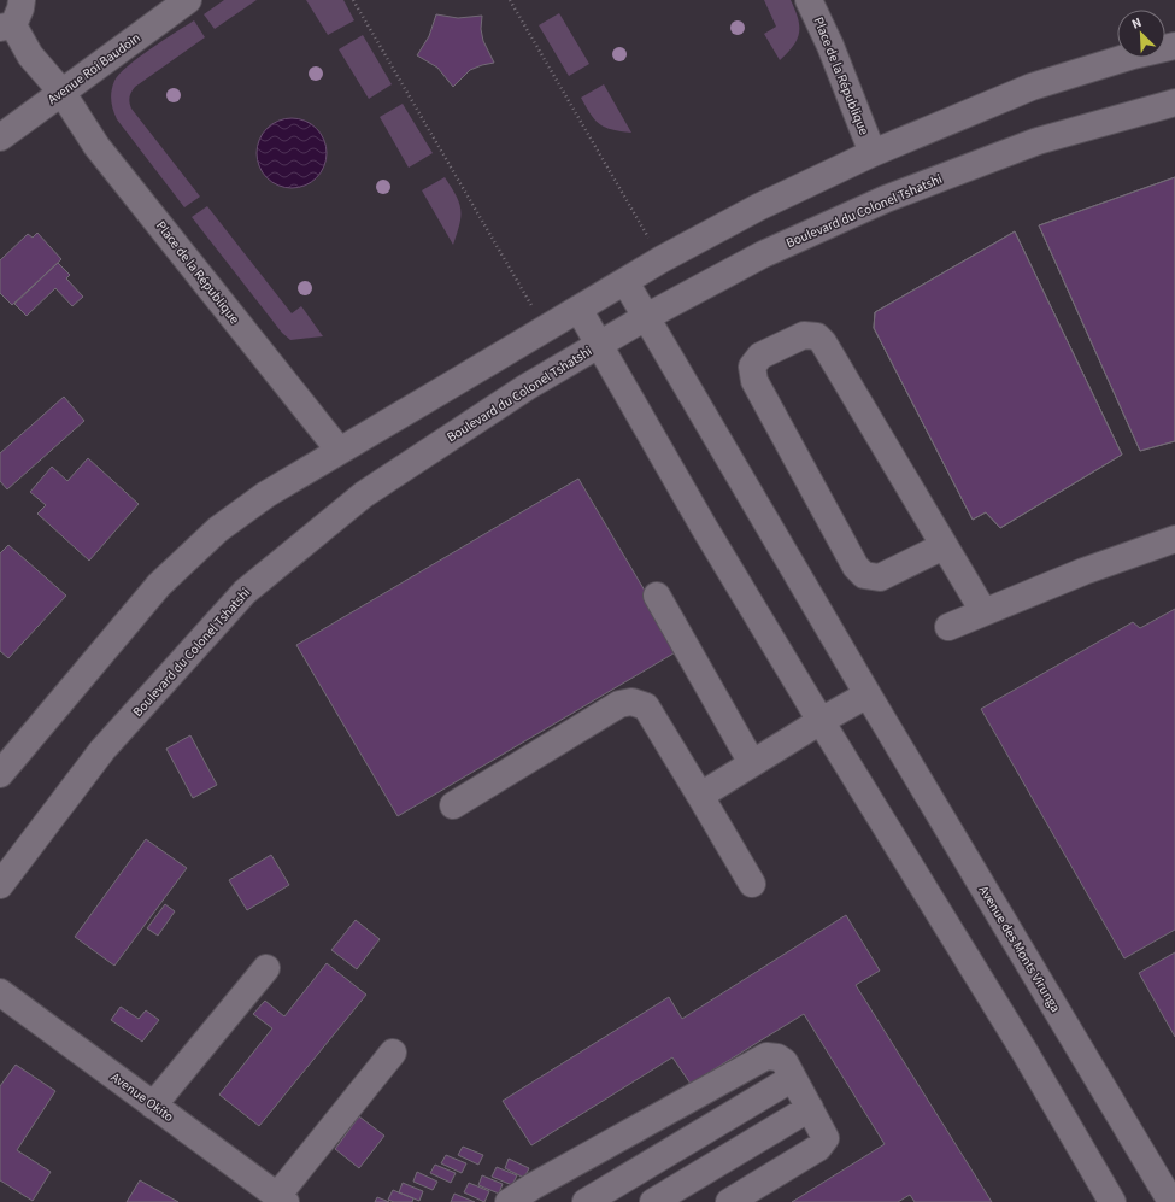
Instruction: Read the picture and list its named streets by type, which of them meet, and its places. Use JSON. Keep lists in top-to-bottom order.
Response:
{
  "streets": {
    "street": [
      "Avenue Roi Baudoin",
      "Place de la République",
      "Boulevard du Colonel Tshatshi",
      "Avenue des Monts Virunga",
      "Avenue Okito"
    ]
  },
  "crossings": [
    ["Avenue Roi Baudoin", "Place de la République"],
    ["Boulevard du Colonel Tshatshi", "Avenue des Monts Virunga"]
  ],
  "north": "top left"
}
